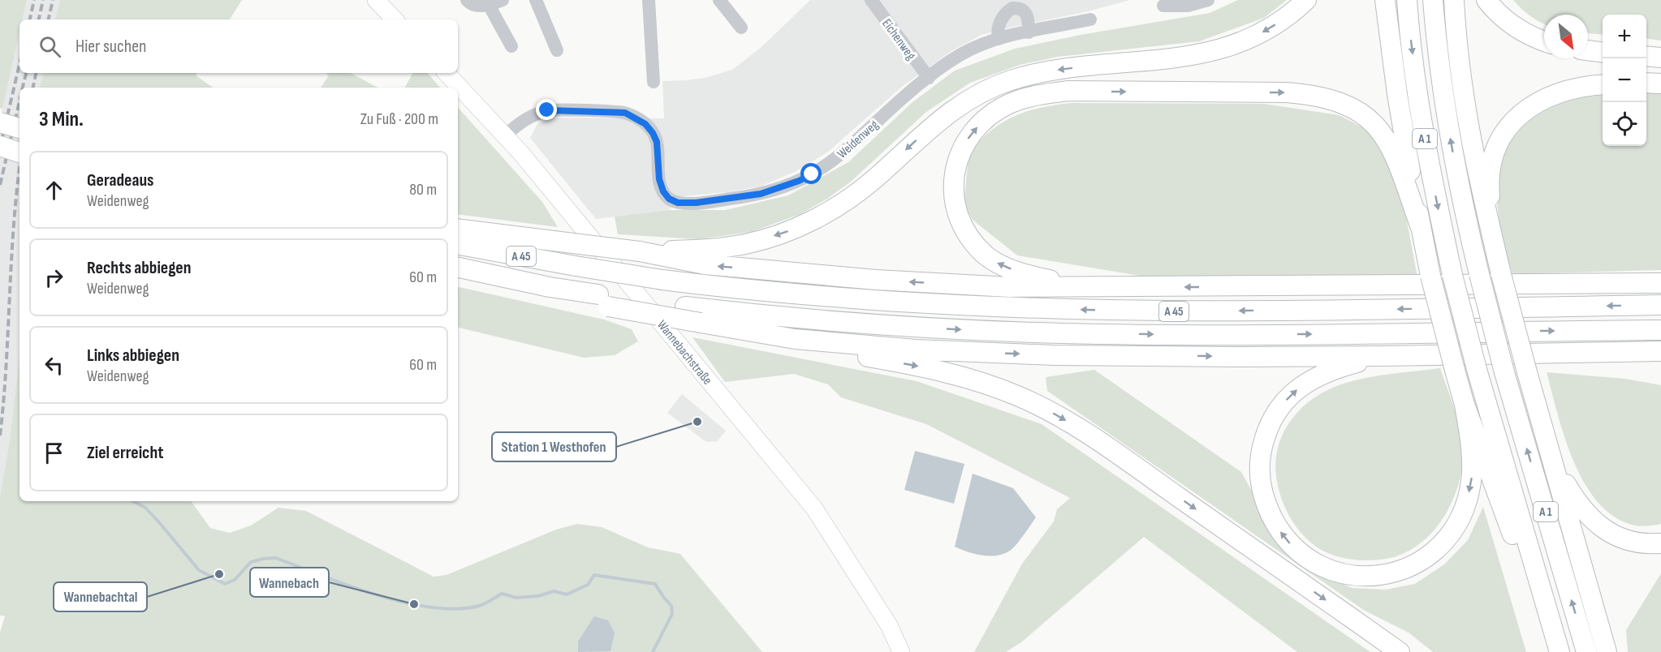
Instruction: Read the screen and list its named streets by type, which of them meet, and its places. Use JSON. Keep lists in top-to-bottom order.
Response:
{
  "streets": {
    "highway": ["A 1", "A 45"],
    "main road": ["Wannebachstraße"],
    "street": ["Eichenweg", "Weidenweg"]
  },
  "crossings": [
    ["Eichenweg", "Weidenweg"],
    ["Weidenweg", "Wannebachstraße"]
  ],
  "places": ["Station 1 Westhofen", "Wannebachtal", "Wannebach"],
  "north": "bottom right",
  "page": {
    "map_buttons": ["+", "−"],
    "search": "Hier suchen",
    "heading": ["3 Min.", "Zu Fuß · 200 m"],
    "list": [
      ["Geradeaus", "Weidenweg", "80 m"],
      ["Rechts abbiegen", "Weidenweg", "60 m"],
      ["Links abbiegen", "Weidenweg", "60 m"],
      "Ziel erreicht"
    ]
  }
}
